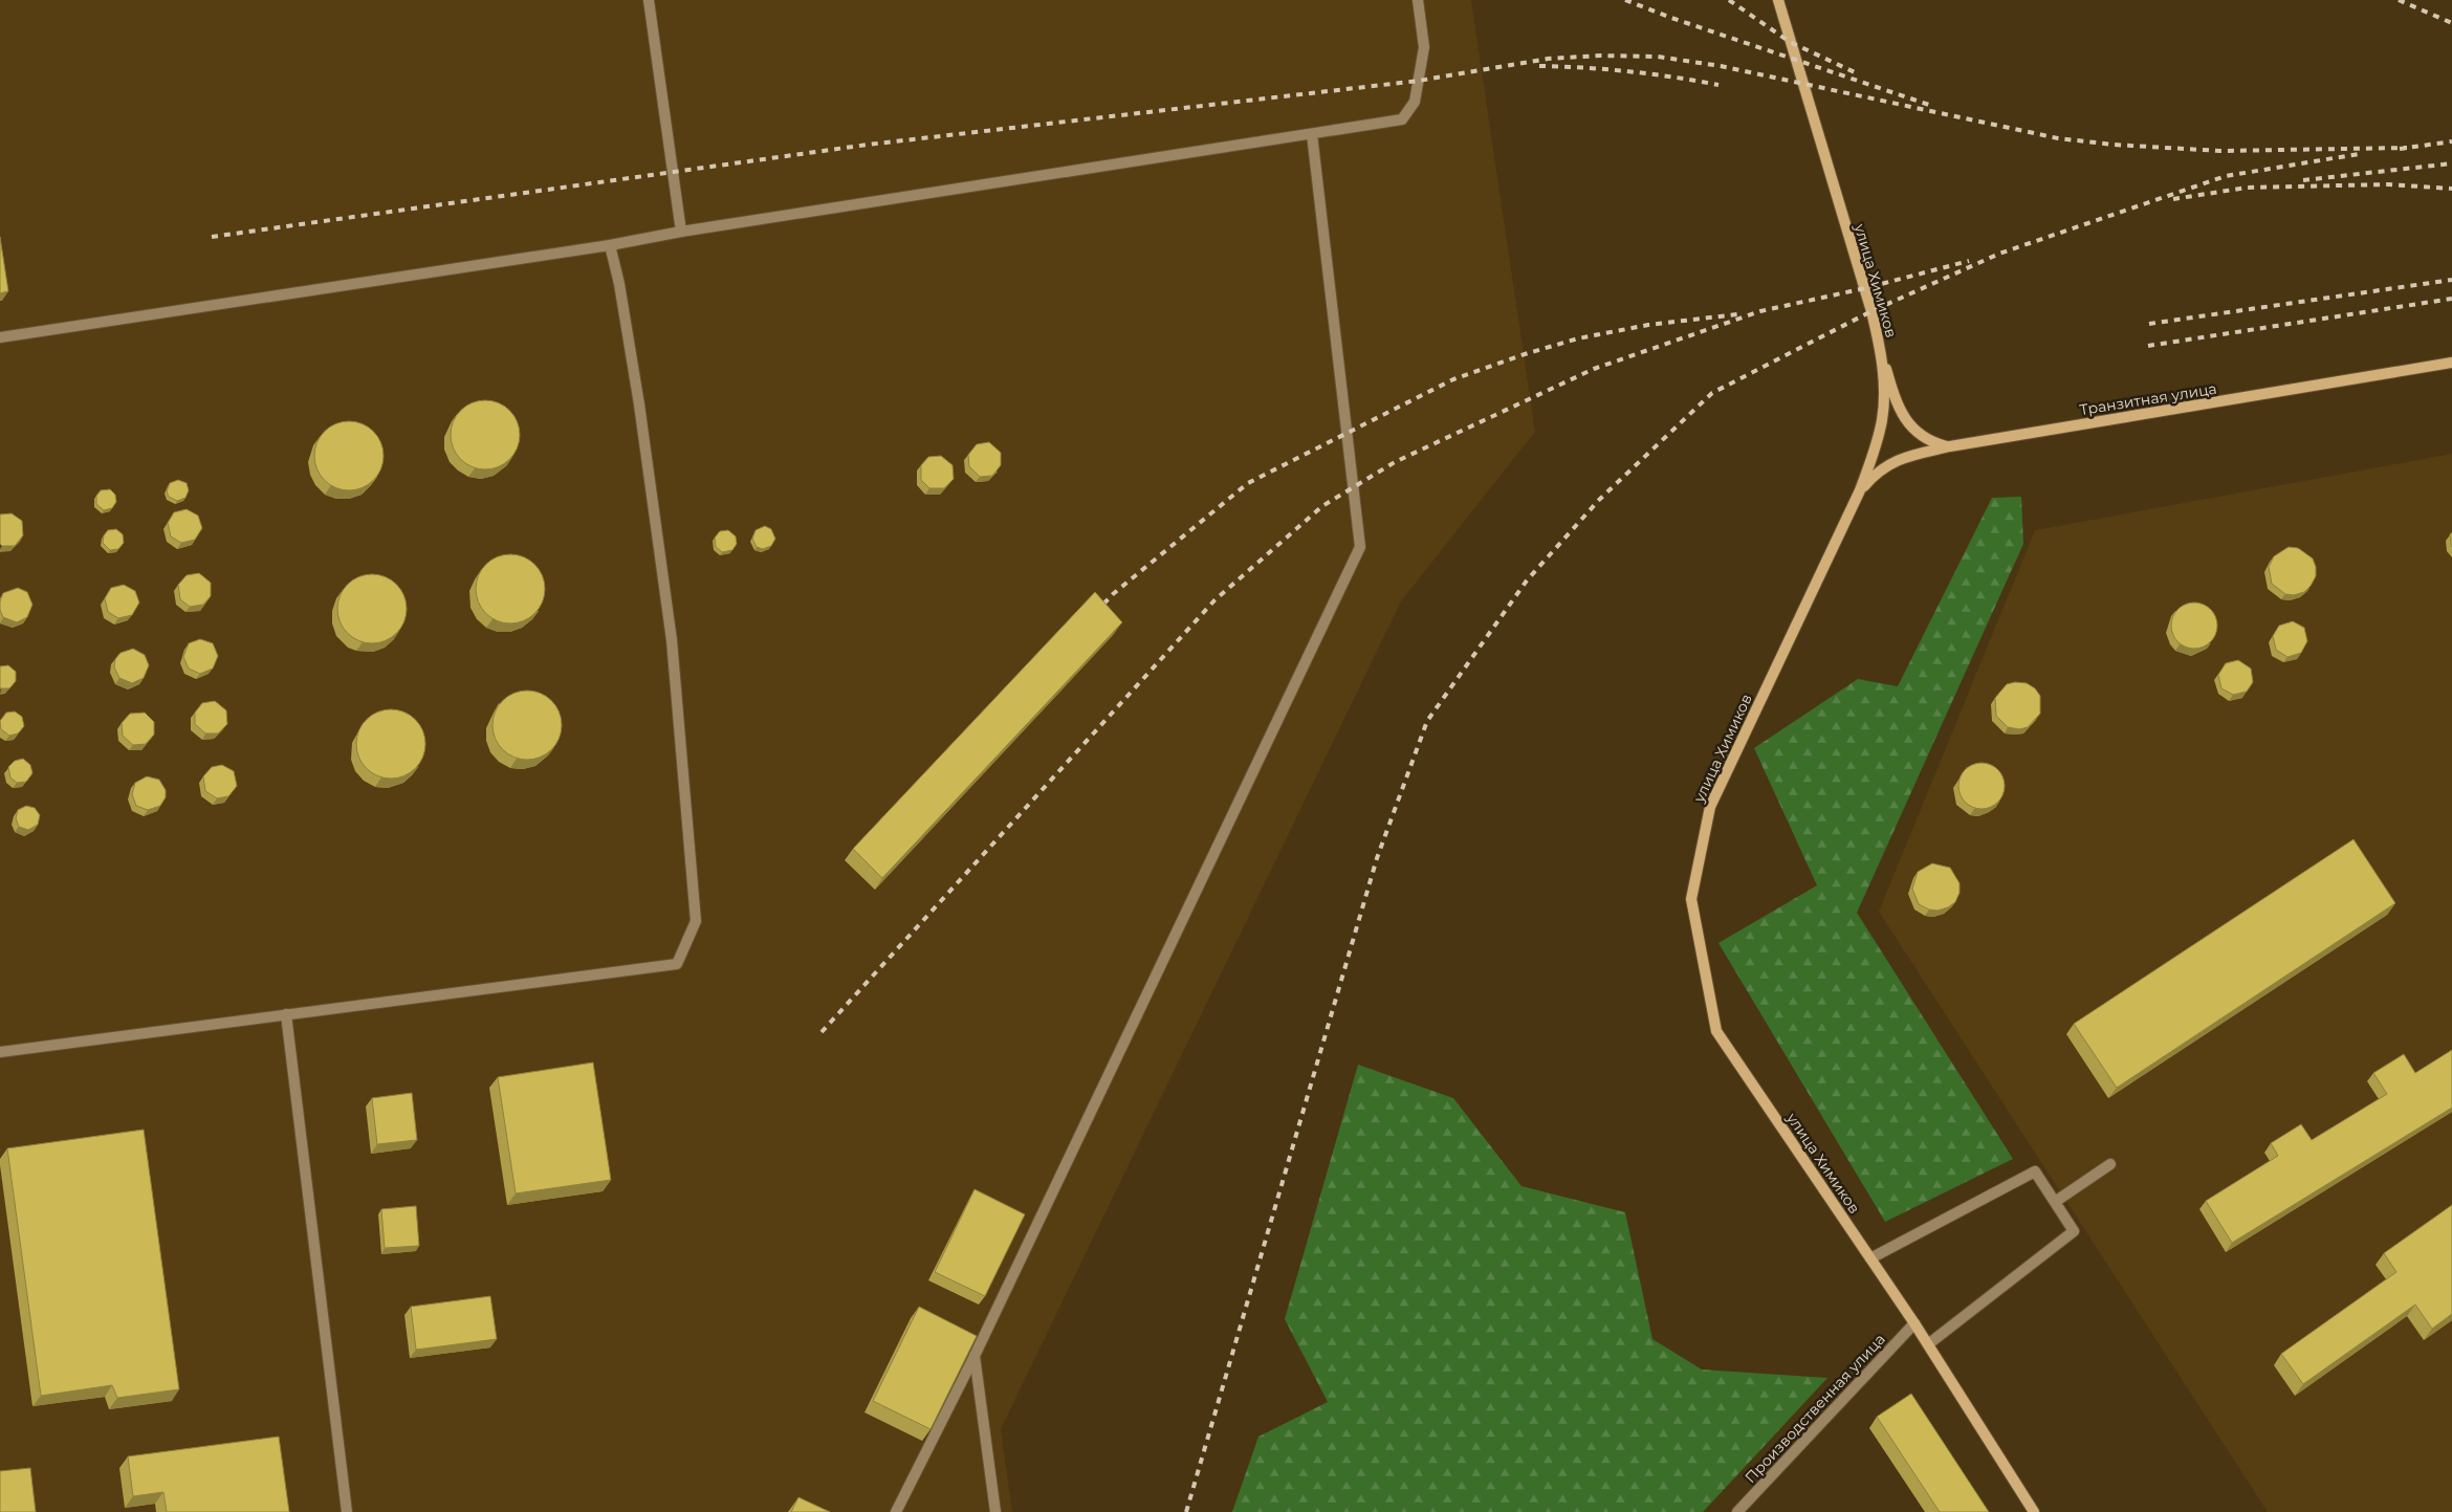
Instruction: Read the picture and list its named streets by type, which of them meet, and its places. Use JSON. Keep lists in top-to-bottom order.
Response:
{
  "streets": {
    "street": ["улица Химиков", "Транзитная улица", "Производственная улица"]
  },
  "crossings": [
    ["улица Химиков", "Транзитная улица"],
    ["улица Химиков", "Производственная улица"]
  ]
}
